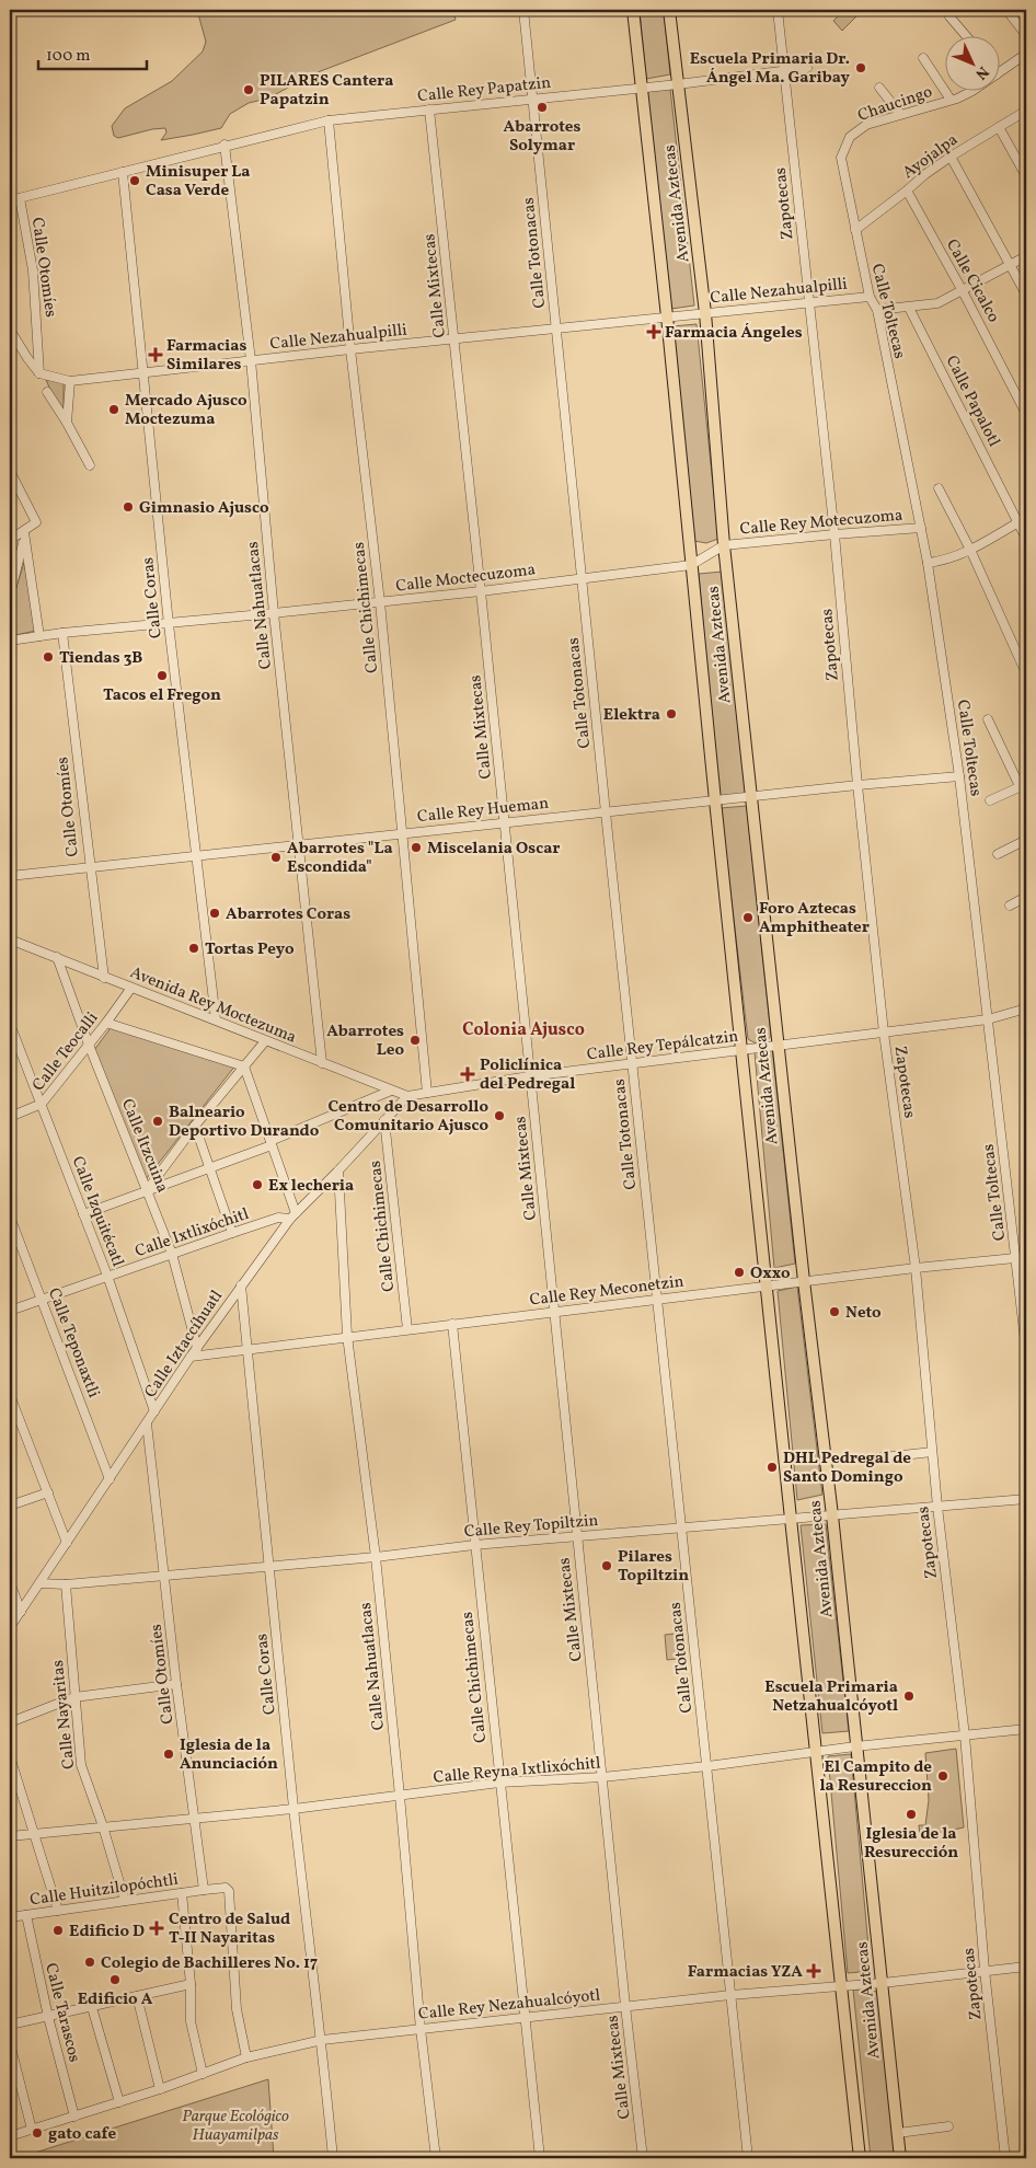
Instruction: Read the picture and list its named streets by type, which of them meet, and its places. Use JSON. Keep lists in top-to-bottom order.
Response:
{
  "streets": {
    "main road": ["Avenida Aztecas"],
    "street": [
      "Calle Rey Papatzin",
      "Chaucingo",
      "Ayojalpa",
      "Zapotecas",
      "Calle Totonacas",
      "Calle Otomíes",
      "Calle Cicalco",
      "Calle Mixtecas",
      "Calle Nezahualpilli",
      "Calle Toltecas",
      "Calle Papalotl",
      "Calle Rey Motecuzoma",
      "Calle Moctecuzoma",
      "Calle Coras",
      "Calle Nahuatlacas",
      "Calle Chichimecas",
      "Calle Rey Hueman",
      "Avenida Rey Moctezuma",
      "Calle Rey Tepálcatzin",
      "Calle Teocalli",
      "Calle Itzcuina",
      "Calle Izquitécatl",
      "Calle Ixtlixóchitl",
      "Calle Rey Meconetzin",
      "Calle Teponaxtli",
      "Calle Iztaccíhuatl",
      "Calle Rey Topiltzin",
      "Calle Nayaritas",
      "Calle Reyna Ixtlixóchitl",
      "Calle Huitzilopóchtli",
      "Calle Rey Nezahualcóyotl",
      "Calle Tarascos"
    ]
  },
  "crossings": [
    ["Calle Rey Papatzin", "Avenida Aztecas"],
    ["Calle Rey Papatzin", "Zapotecas"],
    ["Calle Rey Papatzin", "Calle Totonacas"],
    ["Calle Rey Papatzin", "Calle Otomíes"],
    ["Calle Rey Papatzin", "Calle Mixtecas"],
    ["Calle Rey Papatzin", "Calle Coras"],
    ["Calle Rey Papatzin", "Calle Nahuatlacas"],
    ["Calle Rey Papatzin", "Calle Chichimecas"],
    ["Chaucingo", "Calle Toltecas"],
    ["Ayojalpa", "Calle Cicalco"],
    ["Ayojalpa", "Calle Toltecas"],
    ["Avenida Aztecas", "Calle Nezahualpilli"],
    ["Avenida Aztecas", "Calle Rey Motecuzoma"],
    ["Avenida Aztecas", "Calle Moctecuzoma"],
    ["Avenida Aztecas", "Calle Rey Hueman"],
    ["Avenida Aztecas", "Calle Rey Tepálcatzin"],
    ["Avenida Aztecas", "Calle Rey Meconetzin"],
    ["Avenida Aztecas", "Calle Rey Topiltzin"],
    ["Avenida Aztecas", "Calle Reyna Ixtlixóchitl"],
    ["Avenida Aztecas", "Calle Rey Nezahualcóyotl"],
    ["Zapotecas", "Calle Nezahualpilli"],
    ["Zapotecas", "Calle Rey Motecuzoma"],
    ["Zapotecas", "Calle Rey Hueman"],
    ["Zapotecas", "Calle Rey Tepálcatzin"],
    ["Zapotecas", "Calle Rey Meconetzin"],
    ["Zapotecas", "Calle Rey Topiltzin"],
    ["Zapotecas", "Calle Reyna Ixtlixóchitl"],
    ["Zapotecas", "Calle Rey Nezahualcóyotl"],
    ["Calle Totonacas", "Calle Nezahualpilli"],
    ["Calle Totonacas", "Calle Moctecuzoma"],
    ["Calle Totonacas", "Calle Rey Hueman"],
    ["Calle Totonacas", "Calle Rey Tepálcatzin"],
    ["Calle Totonacas", "Calle Rey Meconetzin"],
    ["Calle Totonacas", "Calle Rey Topiltzin"],
    ["Calle Totonacas", "Calle Reyna Ixtlixóchitl"],
    ["Calle Totonacas", "Calle Rey Nezahualcóyotl"],
    ["Calle Otomíes", "Calle Nezahualpilli"],
    ["Calle Otomíes", "Calle Moctecuzoma"],
    ["Calle Otomíes", "Calle Rey Hueman"],
    ["Calle Otomíes", "Avenida Rey Moctezuma"],
    ["Calle Otomíes", "Calle Iztaccíhuatl"],
    ["Calle Otomíes", "Calle Rey Topiltzin"],
    ["Calle Otomíes", "Calle Reyna Ixtlixóchitl"],
    ["Calle Otomíes", "Calle Huitzilopóchtli"],
    ["Calle Mixtecas", "Calle Nezahualpilli"],
    ["Calle Mixtecas", "Calle Moctecuzoma"],
    ["Calle Mixtecas", "Calle Rey Hueman"],
    ["Calle Mixtecas", "Calle Rey Tepálcatzin"],
    ["Calle Mixtecas", "Calle Rey Meconetzin"],
    ["Calle Mixtecas", "Calle Rey Topiltzin"],
    ["Calle Mixtecas", "Calle Reyna Ixtlixóchitl"],
    ["Calle Mixtecas", "Calle Rey Nezahualcóyotl"],
    ["Calle Nezahualpilli", "Calle Toltecas"],
    ["Calle Nezahualpilli", "Calle Coras"],
    ["Calle Nezahualpilli", "Calle Nahuatlacas"],
    ["Calle Nezahualpilli", "Calle Chichimecas"],
    ["Calle Toltecas", "Calle Rey Motecuzoma"],
    ["Calle Toltecas", "Calle Rey Hueman"],
    ["Calle Toltecas", "Calle Rey Tepálcatzin"],
    ["Calle Toltecas", "Calle Rey Meconetzin"],
    ["Calle Rey Motecuzoma", "Calle Moctecuzoma"],
    ["Calle Moctecuzoma", "Calle Coras"],
    ["Calle Moctecuzoma", "Calle Nahuatlacas"],
    ["Calle Moctecuzoma", "Calle Chichimecas"],
    ["Calle Coras", "Calle Rey Hueman"],
    ["Calle Coras", "Avenida Rey Moctezuma"],
    ["Calle Coras", "Calle Rey Meconetzin"],
    ["Calle Coras", "Calle Iztaccíhuatl"],
    ["Calle Coras", "Calle Rey Topiltzin"],
    ["Calle Coras", "Calle Reyna Ixtlixóchitl"],
    ["Calle Coras", "Calle Rey Nezahualcóyotl"],
    ["Calle Nahuatlacas", "Calle Rey Hueman"],
    ["Calle Nahuatlacas", "Avenida Rey Moctezuma"],
    ["Calle Nahuatlacas", "Calle Rey Meconetzin"],
    ["Calle Nahuatlacas", "Calle Iztaccíhuatl"],
    ["Calle Nahuatlacas", "Calle Rey Topiltzin"],
    ["Calle Nahuatlacas", "Calle Reyna Ixtlixóchitl"],
    ["Calle Nahuatlacas", "Calle Rey Nezahualcóyotl"],
    ["Calle Chichimecas", "Calle Rey Hueman"],
    ["Calle Chichimecas", "Calle Rey Tepálcatzin"],
    ["Calle Chichimecas", "Calle Rey Meconetzin"],
    ["Calle Chichimecas", "Calle Iztaccíhuatl"],
    ["Calle Chichimecas", "Calle Rey Topiltzin"],
    ["Calle Chichimecas", "Calle Reyna Ixtlixóchitl"],
    ["Calle Chichimecas", "Calle Rey Nezahualcóyotl"],
    ["Avenida Rey Moctezuma", "Calle Rey Tepálcatzin"],
    ["Avenida Rey Moctezuma", "Calle Teocalli"],
    ["Avenida Rey Moctezuma", "Calle Itzcuina"],
    ["Avenida Rey Moctezuma", "Calle Iztaccíhuatl"],
    ["Calle Rey Tepálcatzin", "Calle Iztaccíhuatl"],
    ["Calle Teocalli", "Calle Itzcuina"],
    ["Calle Teocalli", "Calle Izquitécatl"],
    ["Calle Itzcuina", "Calle Ixtlixóchitl"],
    ["Calle Itzcuina", "Calle Iztaccíhuatl"],
    ["Calle Izquitécatl", "Calle Ixtlixóchitl"],
    ["Calle Izquitécatl", "Calle Iztaccíhuatl"],
    ["Calle Ixtlixóchitl", "Calle Teponaxtli"],
    ["Calle Ixtlixóchitl", "Calle Iztaccíhuatl"],
    ["Calle Rey Meconetzin", "Calle Iztaccíhuatl"],
    ["Calle Teponaxtli", "Calle Iztaccíhuatl"],
    ["Calle Iztaccíhuatl", "Calle Rey Topiltzin"],
    ["Calle Rey Topiltzin", "Calle Nayaritas"],
    ["Calle Nayaritas", "Calle Reyna Ixtlixóchitl"],
    ["Calle Nayaritas", "Calle Huitzilopóchtli"],
    ["Calle Huitzilopóchtli", "Calle Tarascos"],
    ["Calle Rey Nezahualcóyotl", "Calle Tarascos"]
  ],
  "districts": ["Colonia Ajusco"],
  "parks": ["Parque Ecológico Huayamilpas"],
  "places": {
    "other": [
      "Escuela Primaria Dr. Ángel Ma. Garibay",
      "PILARES Cantera Papatzin",
      "Abarrotes Solymar",
      "Minisuper La Casa Verde",
      "Mercado Ajusco Moctezuma",
      "Gimnasio Ajusco",
      "Tiendas 3B",
      "Tacos el Fregon",
      "Elektra",
      "Miscelania Oscar",
      "Abarrotes \"La Escondida\"",
      "Abarrotes Coras",
      "Foro Aztecas Amphitheater",
      "Tortas Peyo",
      "Abarrotes Leo",
      "Centro de Desarrollo Comunitario Ajusco",
      "Balneario Deportivo Durando",
      "Ex lecheria",
      "Oxxo",
      "Neto",
      "DHL Pedregal de Santo Domingo",
      "Pilares Topiltzin",
      "Escuela Primaria Netzahualcóyotl",
      "Iglesia de la Anunciación",
      "El Campito de la Resureccion",
      "Iglesia de la Resurección",
      "Edificio D",
      "Colegio de Bachilleres No. 17",
      "Edificio A",
      "gato cafe"
    ],
    "health": [
      "Farmacia Ángeles",
      "Farmacias Similares",
      "Policlínica del Pedregal",
      "Centro de Salud T-II Nayaritas",
      "Farmacias YZA"
    ]
  },
  "scale_bar": "100 m",
  "north": "bottom right"
}
